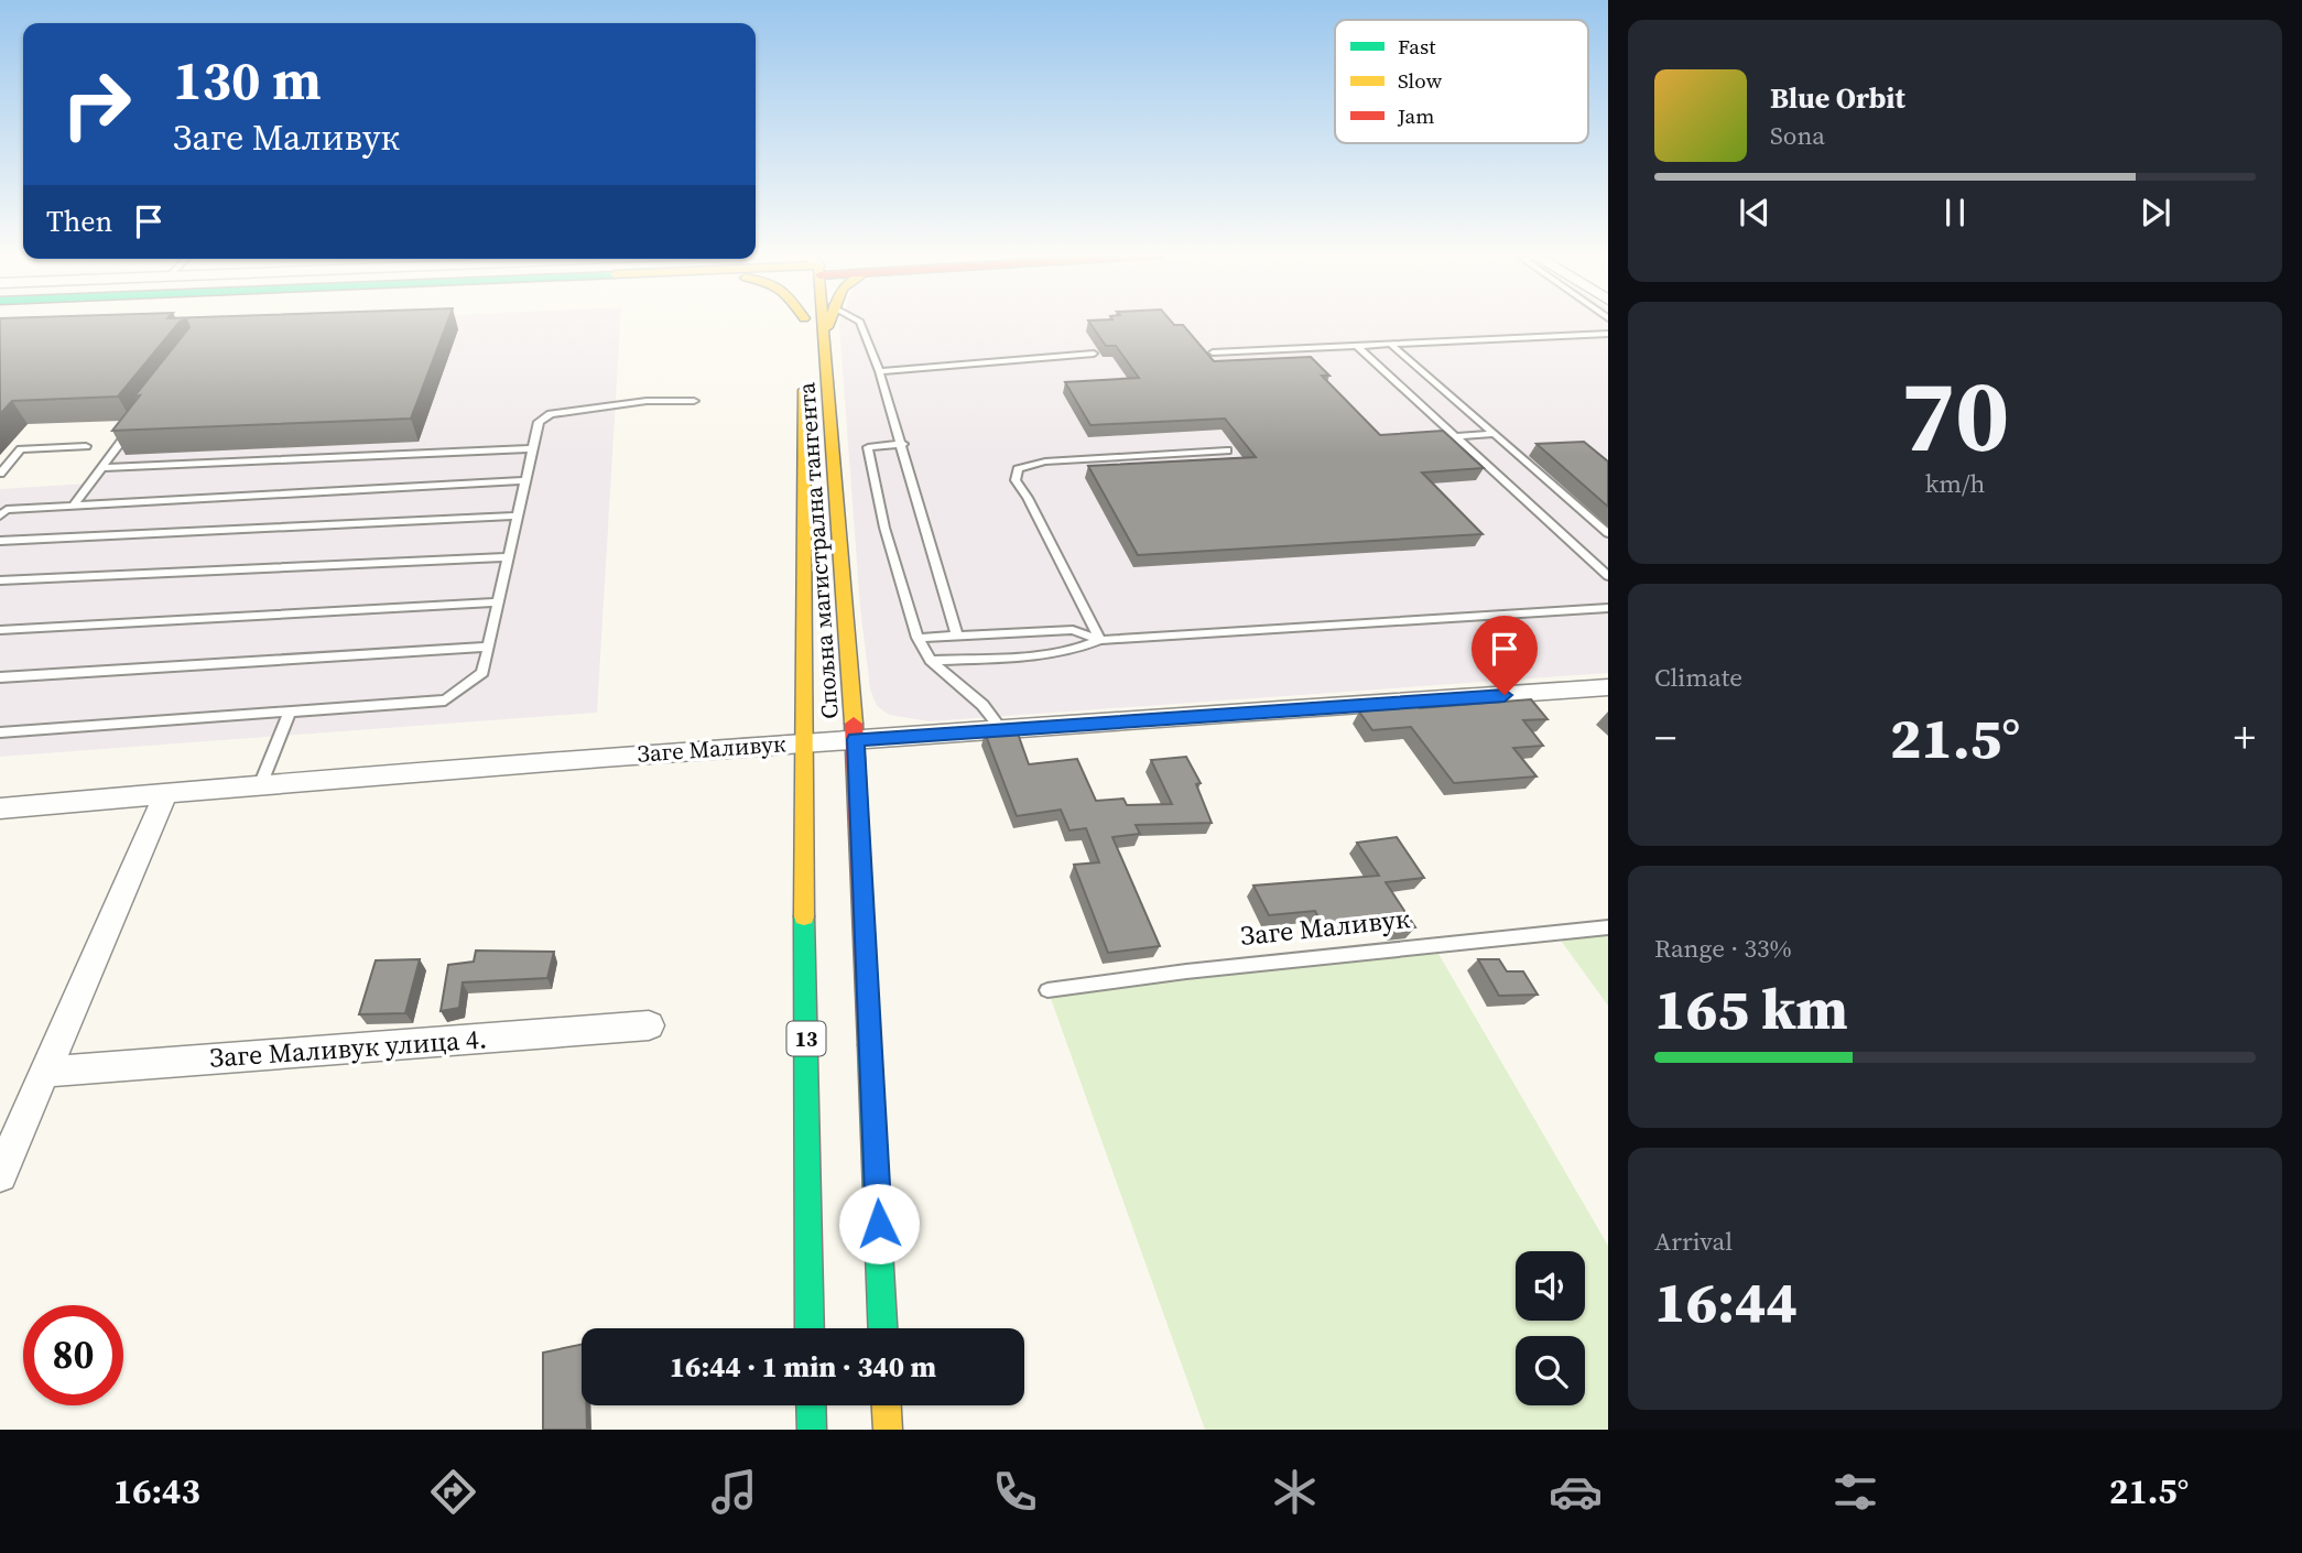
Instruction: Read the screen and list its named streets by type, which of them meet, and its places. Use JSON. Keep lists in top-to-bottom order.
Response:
{
  "streets": {
    "main road": ["Спољна магистрална тангента", "13"],
    "street": ["Заге Маливук", "Заге Маливук улица 4."]
  },
  "crossings": [
    ["Спољна магистрална тангента", "Заге Маливук"]
  ],
  "legend": ["Fast", "Slow", "Jam"],
  "page": {
    "turn": ["130 m", "Заге Маливук"],
    "song": ["Blue Orbit", "Sona"],
    "then": "Then",
    "tile": [
      ["70", "km/h"],
      "Climate",
      ["Range · 33%", "165 km"],
      ["Arrival", "16:44"]
    ],
    "heat": ["−", "21.5°", "+"],
    "limit": "80",
    "trip": "16:44 · 1 min · 340 m",
    "tabs": ["16:43", "21.5°"]
  }
}
